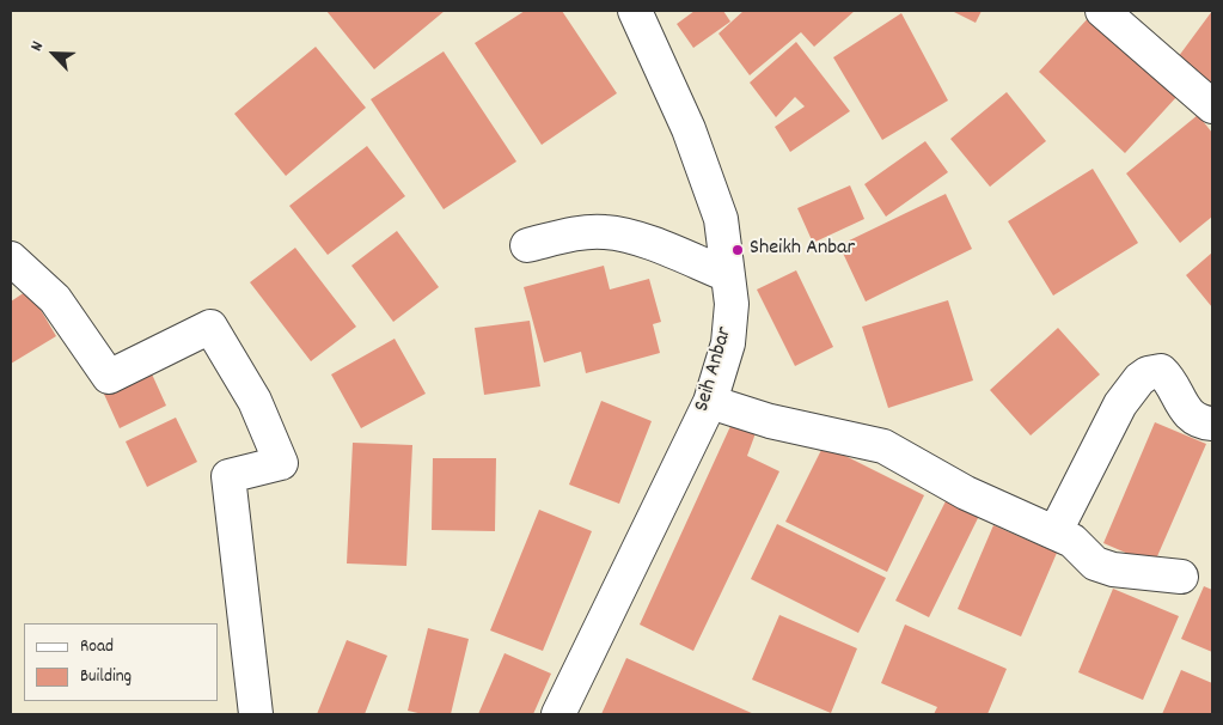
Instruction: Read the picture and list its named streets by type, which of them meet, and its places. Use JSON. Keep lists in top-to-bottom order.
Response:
{
  "streets": {
    "street": ["Seih Anbar"]
  },
  "places": ["Sheikh Anbar"],
  "legend": ["Road", "Building"],
  "north": "top left"
}
